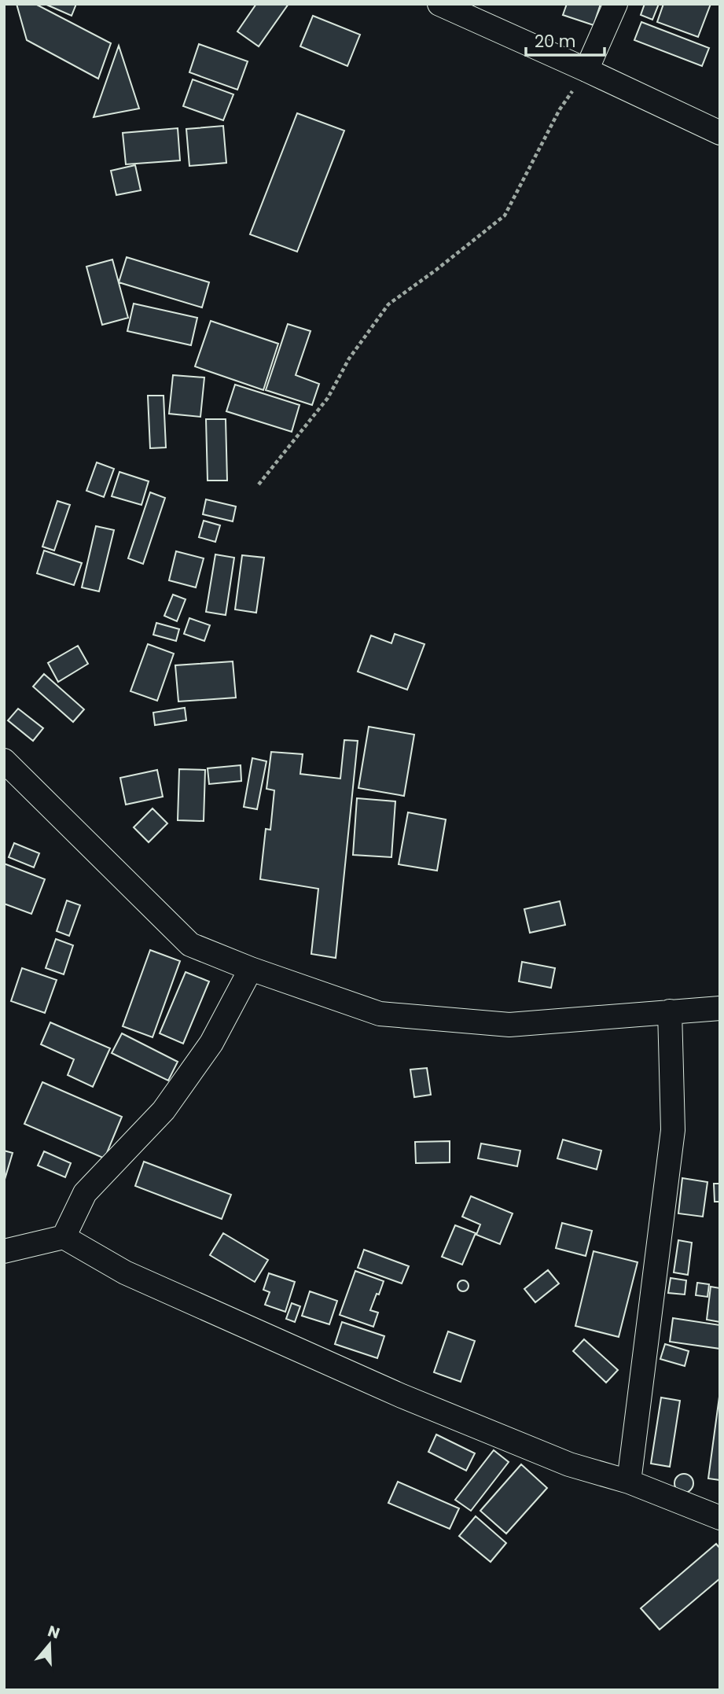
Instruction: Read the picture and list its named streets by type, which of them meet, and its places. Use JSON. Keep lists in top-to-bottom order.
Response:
{
  "scale_bar": "20 m",
  "north": "top"
}
